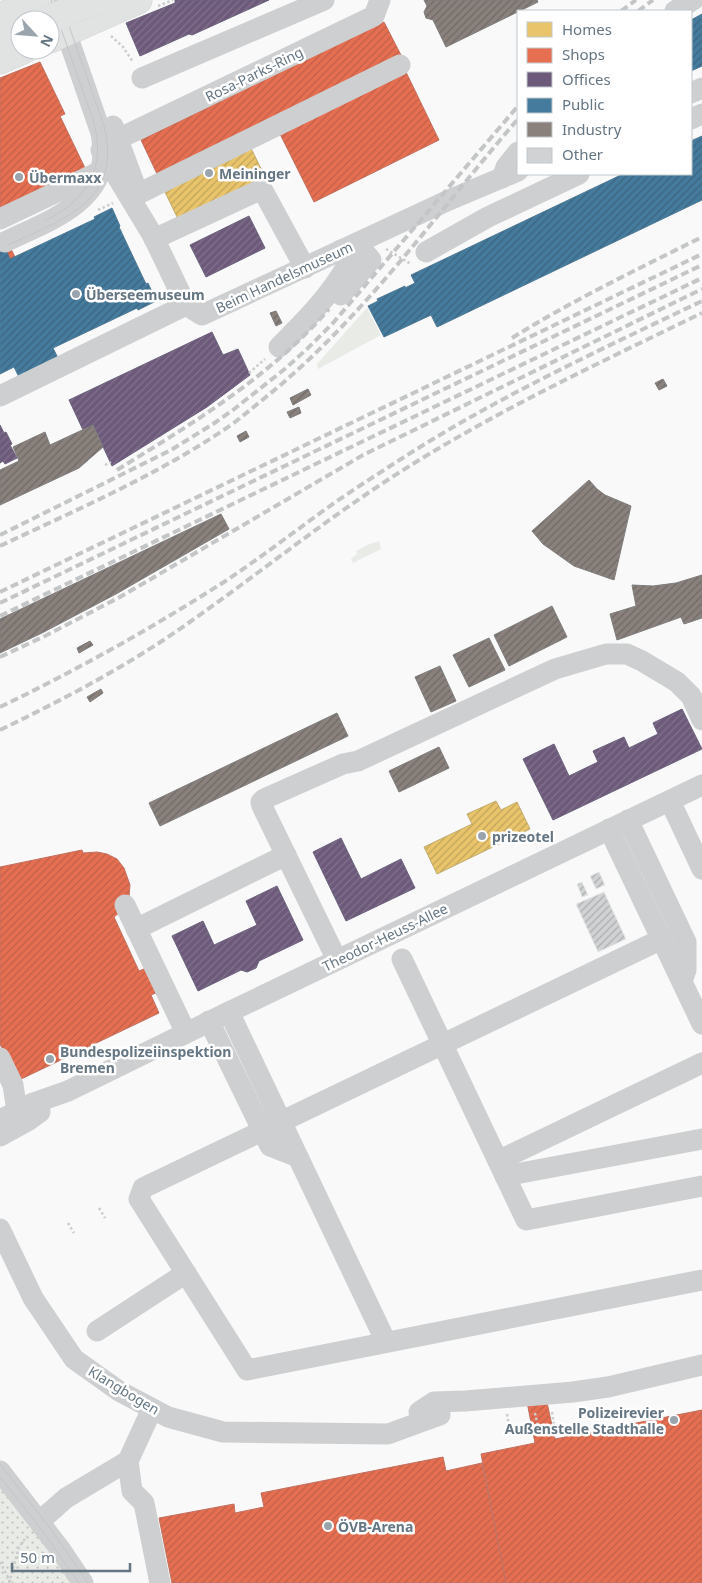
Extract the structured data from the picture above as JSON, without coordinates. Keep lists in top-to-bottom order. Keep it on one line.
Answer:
{"streets":{"street":["Rosa-Parks-Ring","Beim Handelsmuseum","Theodor-Heuss-Allee","Klangbogen"]},"places":["Meininger","Übermaxx","Überseemuseum","prizeotel","Bundespolizeiinspektion Bremen","Polizeirevier Außenstelle Stadthalle","ÖVB-Arena"],"legend":["Homes","Shops","Offices","Public","Industry","Other"],"scale_bar":"50 m","north":"bottom right"}
